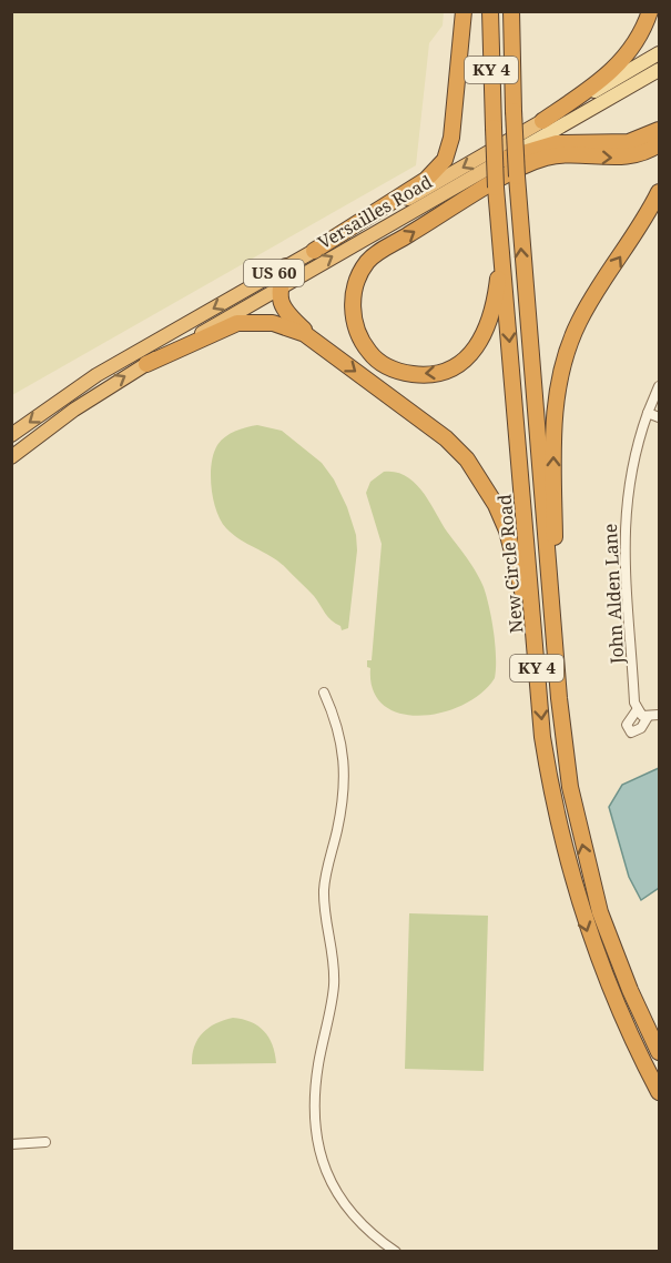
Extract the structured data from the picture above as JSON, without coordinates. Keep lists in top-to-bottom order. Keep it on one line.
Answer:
{"streets":{"highway":["KY 4","Versailles Road","US 60","New Circle Road"],"street":["John Alden Lane"]}}
